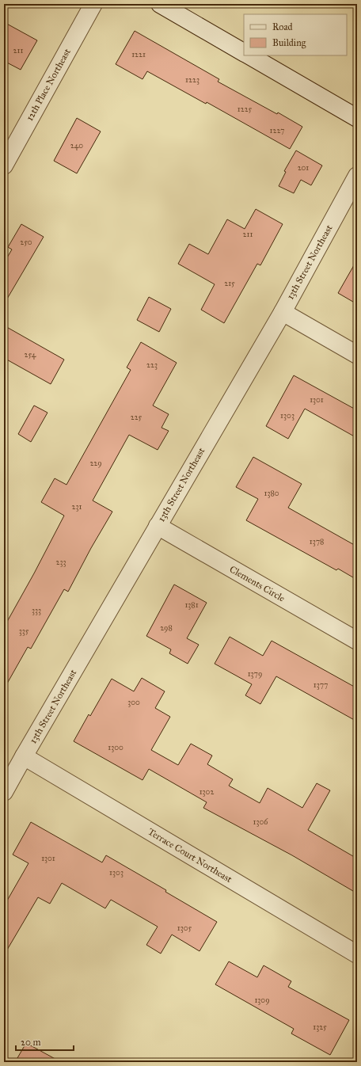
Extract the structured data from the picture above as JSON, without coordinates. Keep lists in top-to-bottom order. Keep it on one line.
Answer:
{"streets":{"street":["12th Place Northeast","13th Street Northeast","Clements Circle","Terrace Court Northeast"]},"crossings":[["13th Street Northeast","Clements Circle"],["13th Street Northeast","Terrace Court Northeast"]],"house_numbers":["211","1221","1223","1225","1227","240","201","211","250","215","254","223","1301","1303","225","229","1380","231","1378","233","1381","333","298","335","1379","1377","300","1300","1302","1306","1301","1303","1305","1309","1325"],"legend":["Road","Building"],"scale_bar":"20 m"}
